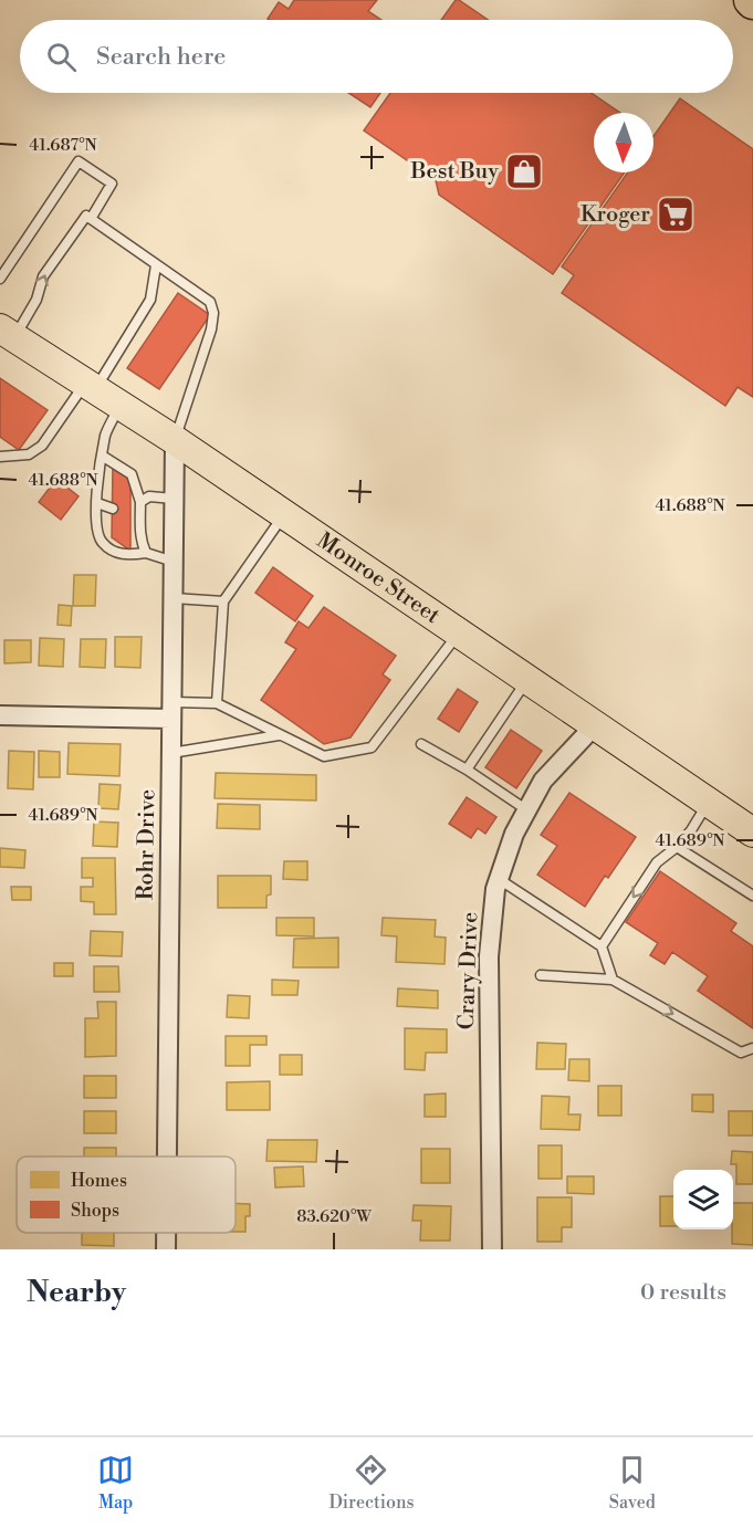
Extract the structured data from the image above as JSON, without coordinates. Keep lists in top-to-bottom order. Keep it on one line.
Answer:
{"streets":{"main road":["Monroe Street"],"street":["Rohr Drive","Crary Drive"]},"crossings":[["Monroe Street","Rohr Drive"],["Monroe Street","Crary Drive"]],"places":{"shop":["Best Buy"],"supermarket":["Kroger"]},"legend":["Homes","Shops"],"north":"bottom","page":{"search":"Search here","heading":["Nearby","0 results"],"nav":["Map","Directions","Saved"]},"coordinates":["41.687°N","41.688°N","41.689°N","83.620°W"]}
